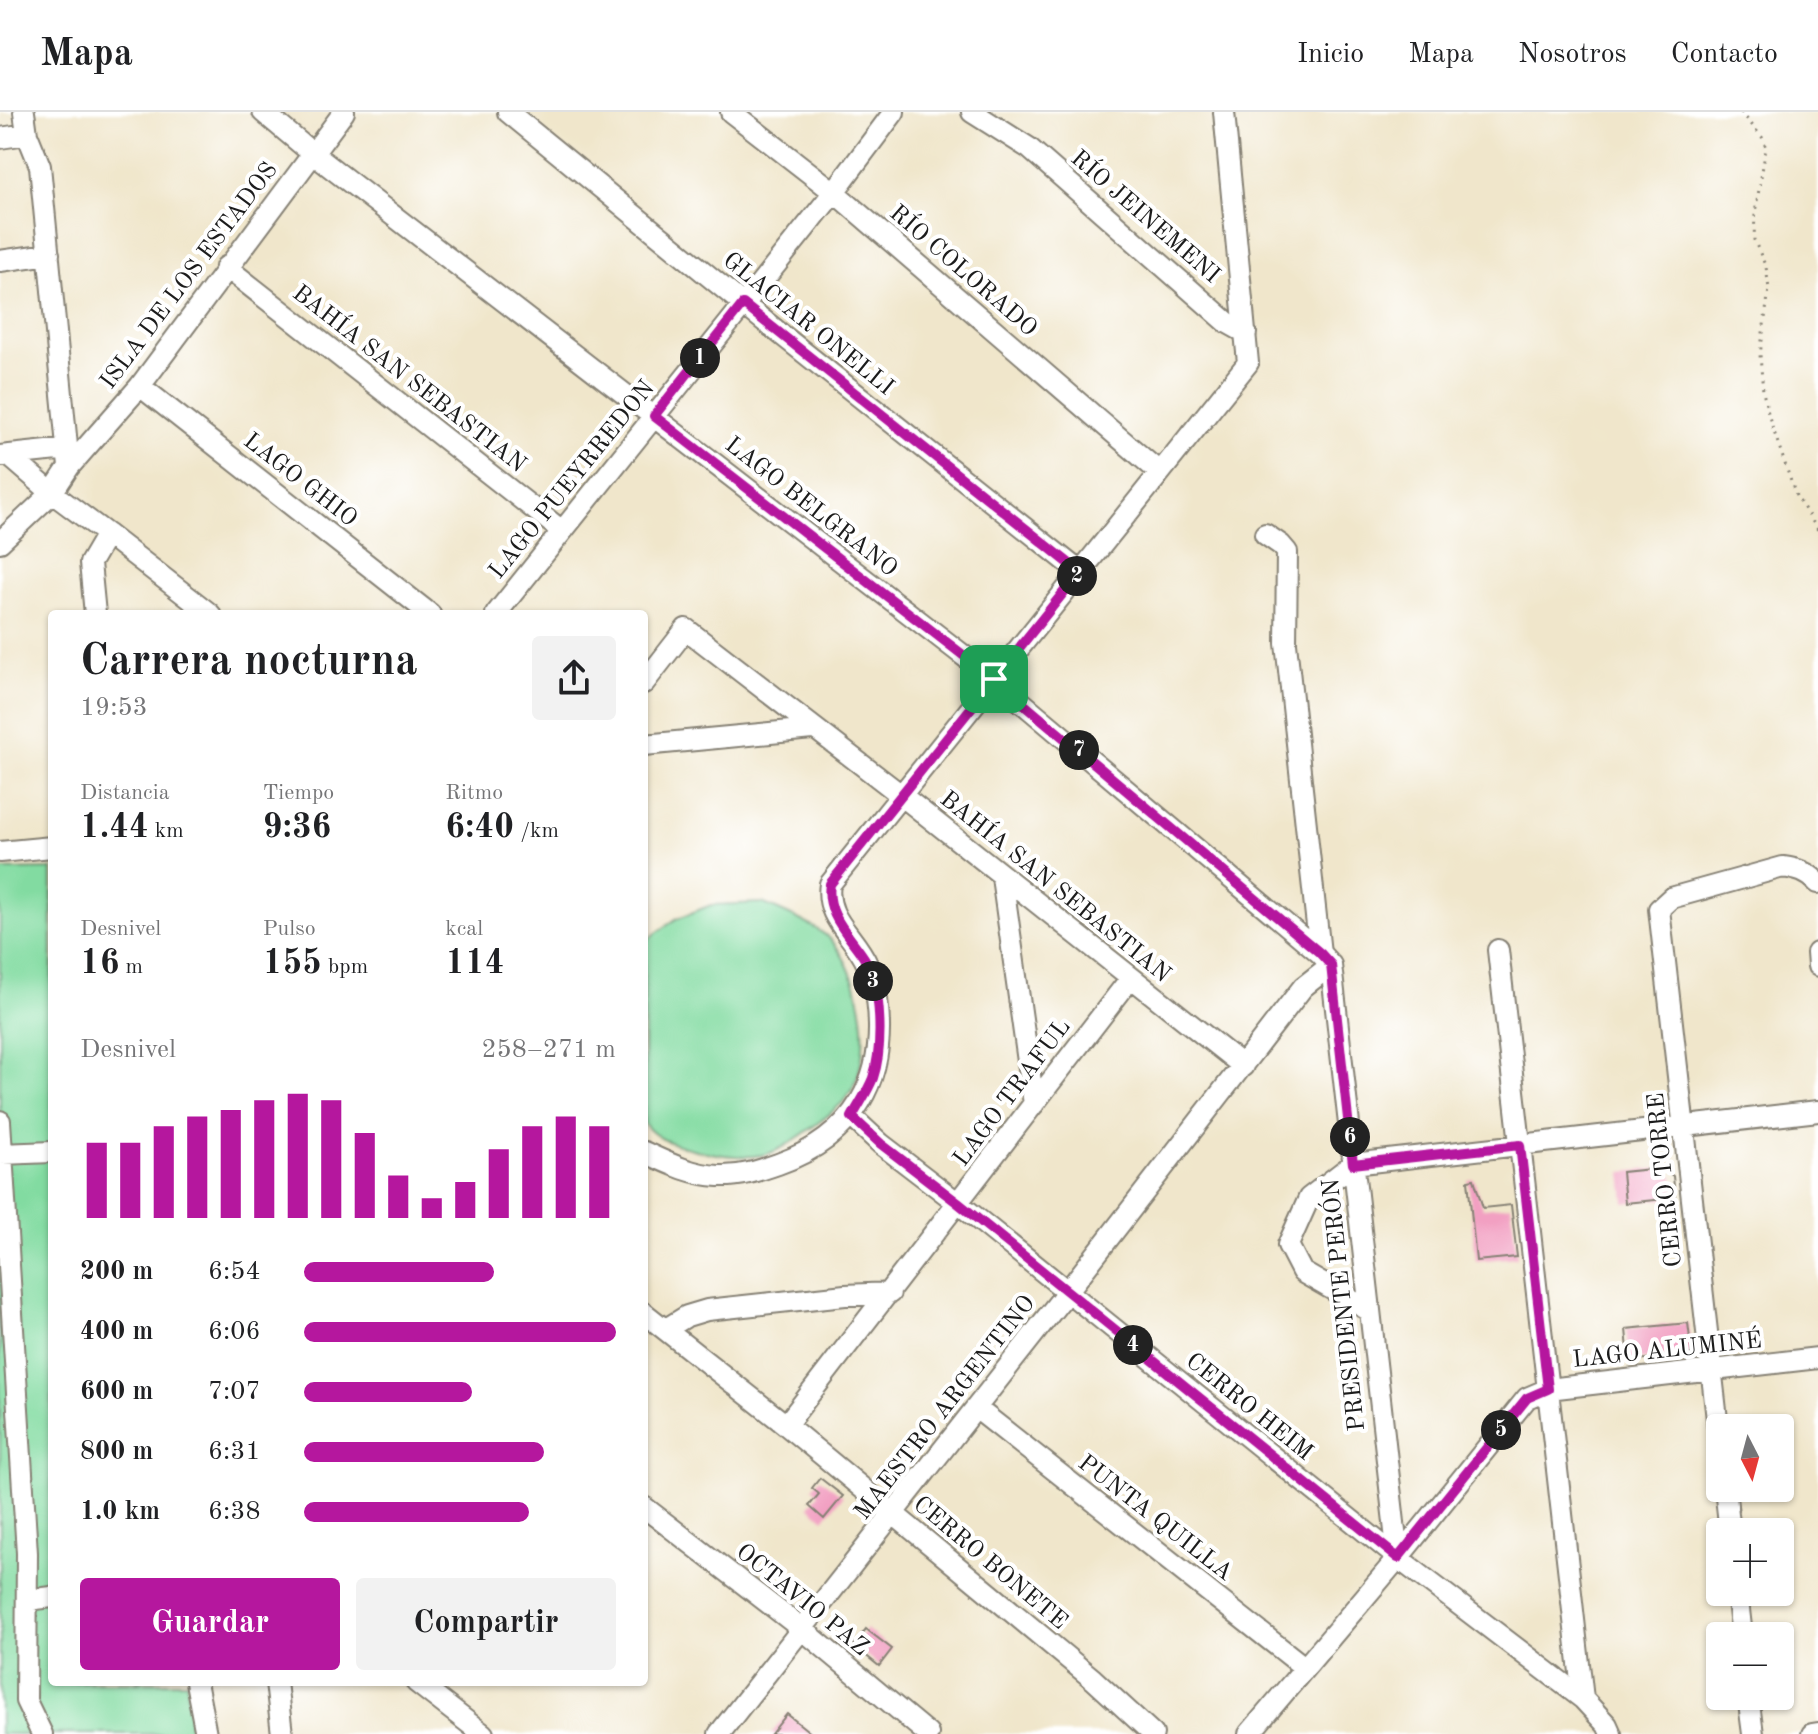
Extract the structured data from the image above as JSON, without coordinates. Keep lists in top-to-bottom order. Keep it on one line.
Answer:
{"streets":{"street":["RÍO JEINEMENI","RÍO COLORADO","ISLA DE LOS ESTADOS","GLACIAR ONELLI","BAHÍA SAN SEBASTIAN","LAGO GHIO","LAGO PUEYRREDON","LAGO BELGRANO","LAGO TRAFUL","CERRO TORRE","PRESIDENTE PERÓN","LAGO ALUMINÉ","CERRO HEIM","MAESTRO ARGENTINO","PUNTA QUILLA","CERRO BONETE","OCTAVIO PAZ"]},"crossings":[["RÍO COLORADO","LAGO PUEYRREDON"],["ISLA DE LOS ESTADOS","BAHÍA SAN SEBASTIAN"],["ISLA DE LOS ESTADOS","LAGO GHIO"],["ISLA DE LOS ESTADOS","LAGO BELGRANO"],["GLACIAR ONELLI","LAGO PUEYRREDON"],["BAHÍA SAN SEBASTIAN","LAGO PUEYRREDON"],["BAHÍA SAN SEBASTIAN","LAGO TRAFUL"],["BAHÍA SAN SEBASTIAN","MAESTRO ARGENTINO"],["LAGO PUEYRREDON","LAGO BELGRANO"],["LAGO BELGRANO","PRESIDENTE PERÓN"],["LAGO BELGRANO","MAESTRO ARGENTINO"],["LAGO TRAFUL","CERRO HEIM"],["LAGO TRAFUL","CERRO BONETE"],["CERRO TORRE","LAGO ALUMINÉ"],["PRESIDENTE PERÓN","LAGO ALUMINÉ"],["PRESIDENTE PERÓN","CERRO HEIM"],["PRESIDENTE PERÓN","MAESTRO ARGENTINO"],["LAGO ALUMINÉ","CERRO HEIM"],["LAGO ALUMINÉ","PUNTA QUILLA"],["CERRO HEIM","MAESTRO ARGENTINO"],["MAESTRO ARGENTINO","PUNTA QUILLA"],["MAESTRO ARGENTINO","CERRO BONETE"],["MAESTRO ARGENTINO","OCTAVIO PAZ"]],"north":"bottom","page":{"header":"Mapa","nav":["Inicio","Mapa","Nosotros","Contacto"],"pins":["1","2","7","3","6","4","5"],"heading":["Carrera nocturna","19:53"],"stats":[["Distancia","1.44 km"],["Tiempo","9:36"],["Ritmo","6:40 /km"],["Desnivel","16 m"],["Pulso","155 bpm"],["kcal","114"]],"chart":["Desnivel","258–271 m"],"list":[{"name":"200 m","note":"6:54"},{"name":"400 m","note":"6:06"},{"name":"600 m","note":"7:07"},{"name":"800 m","note":"6:31"},{"name":"1.0 km","note":"6:38"}],"map_buttons":["+","−"],"buttons":["Guardar","Compartir"]}}
